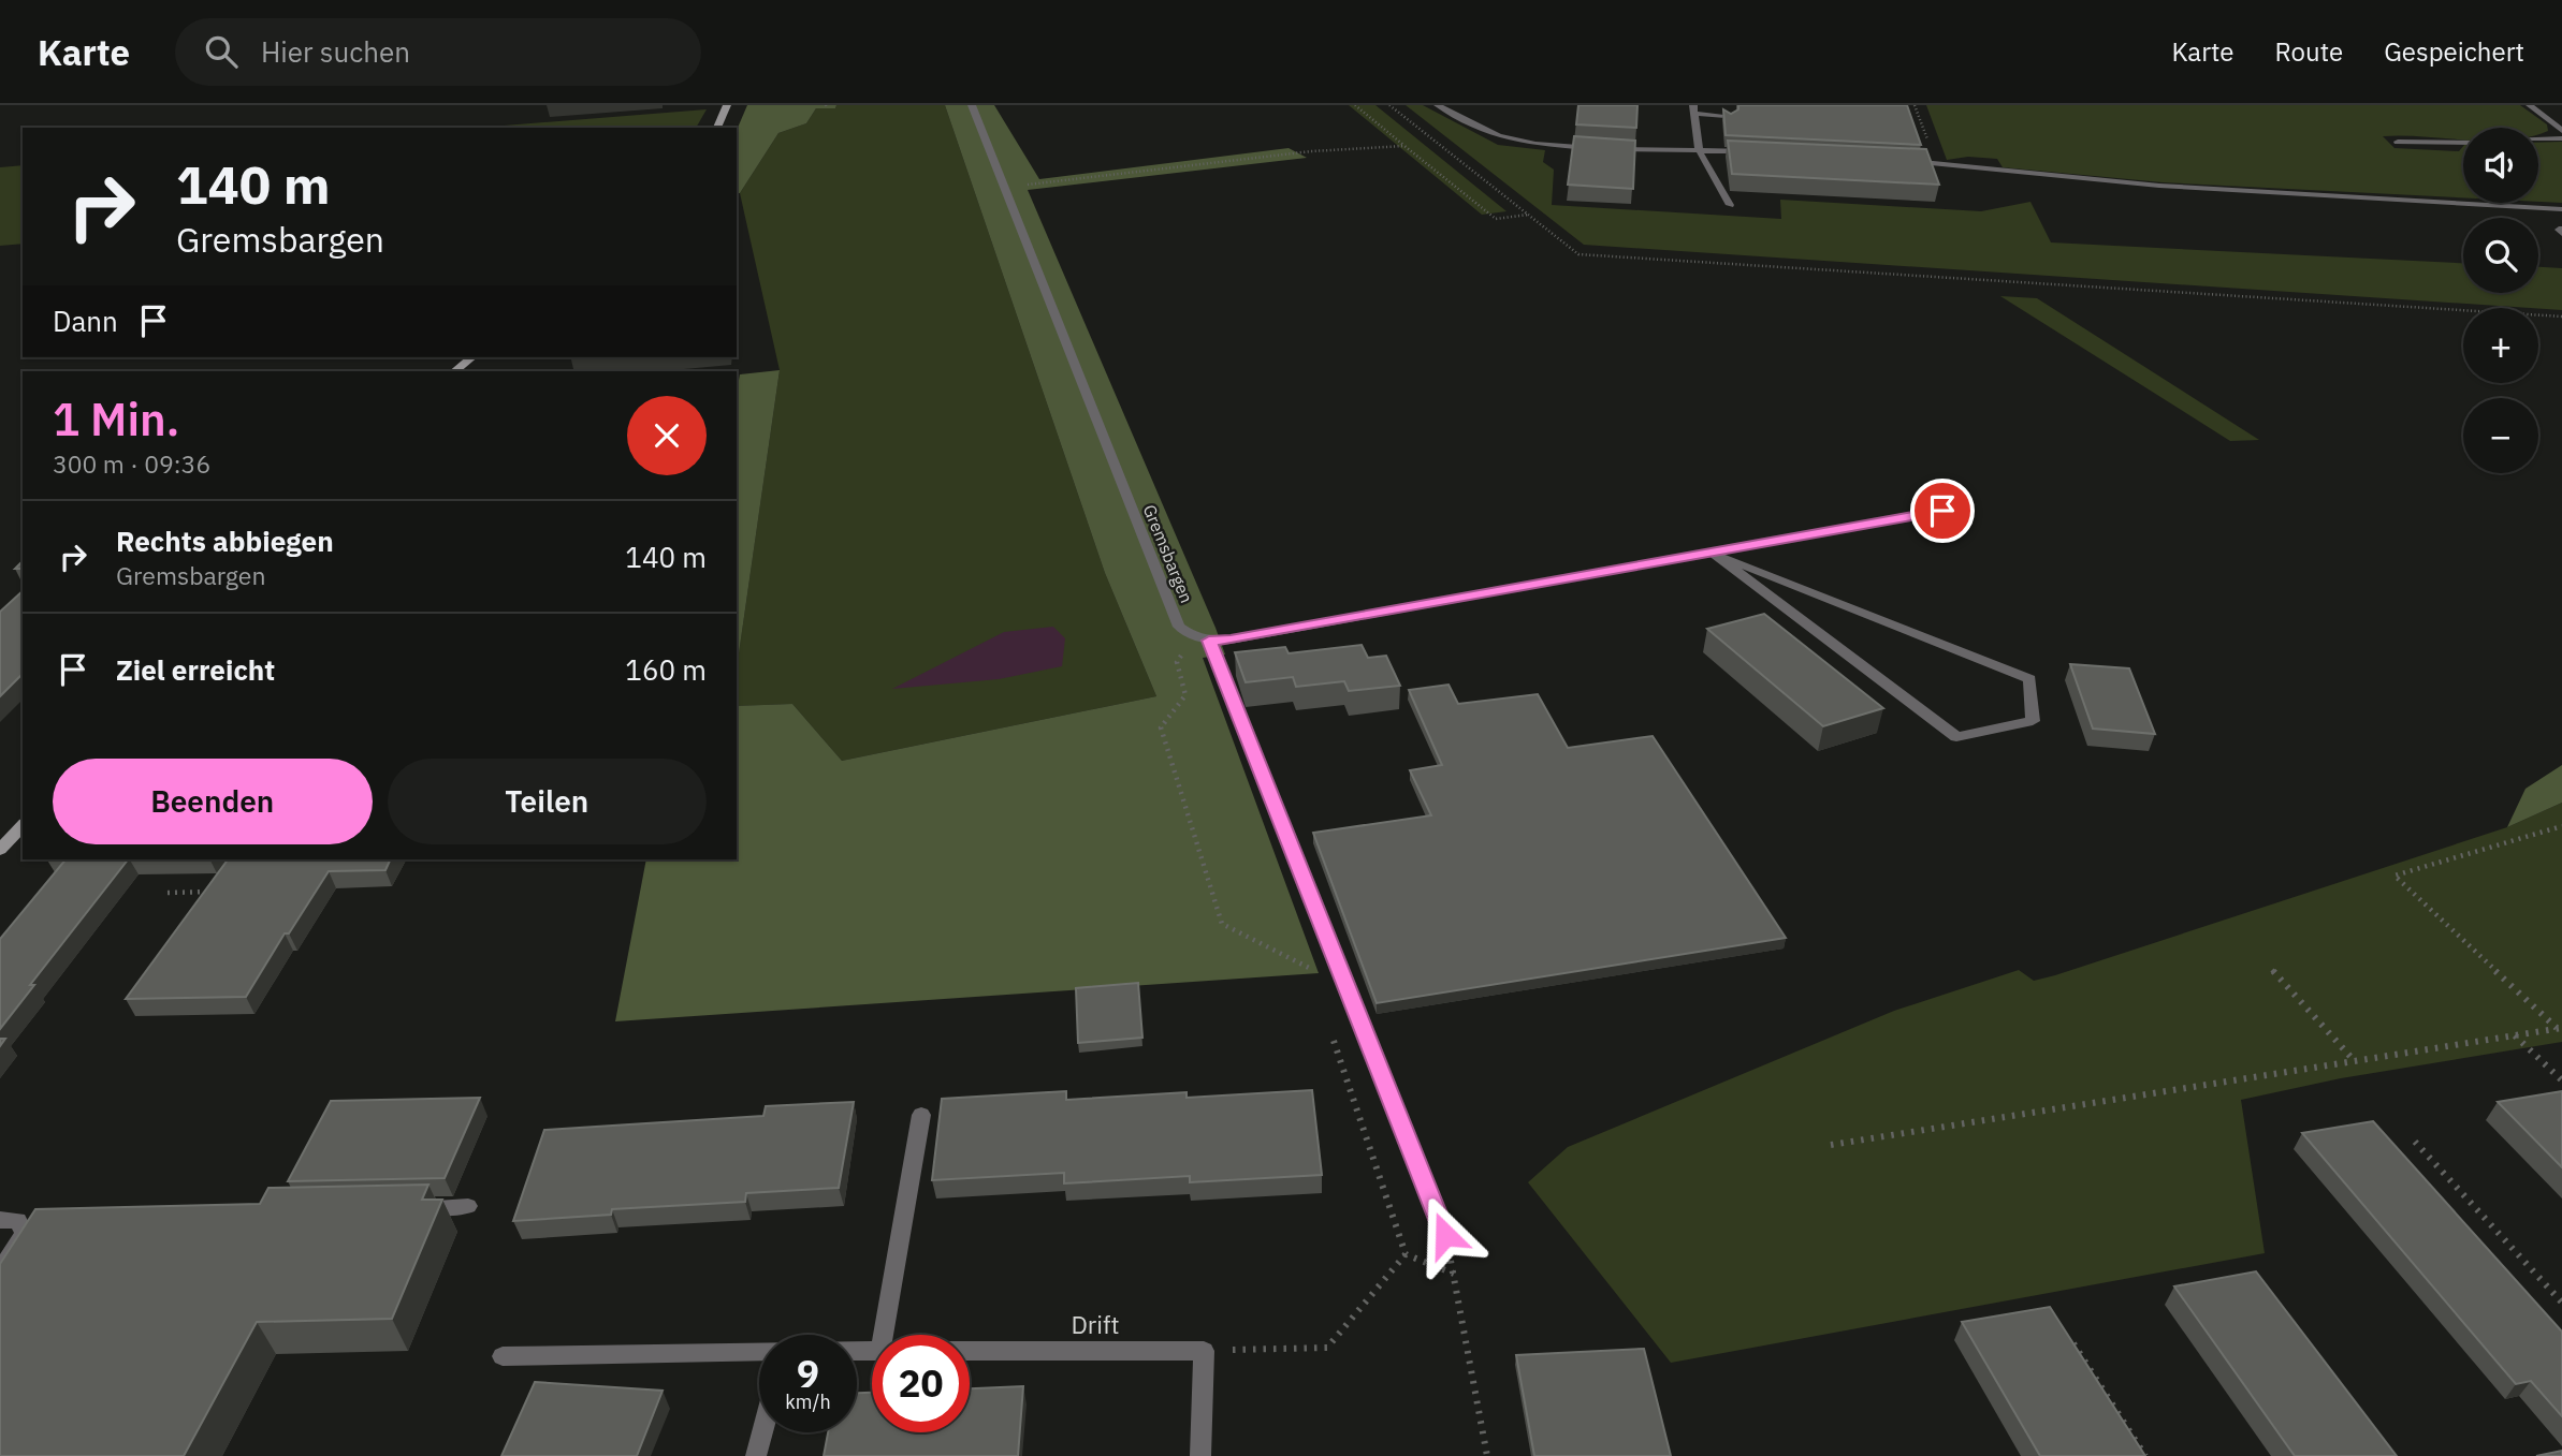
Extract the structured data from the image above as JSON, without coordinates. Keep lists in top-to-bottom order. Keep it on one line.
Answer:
{"streets":{"street":["Gremsbargen","Drift"]},"page":{"header":"Karte","search":"Hier suchen","nav":["Karte","Route","Gespeichert"],"map_buttons":["+","−"],"turn":["140 m","Gremsbargen"],"then":"Dann","heading":["1 Min.","300 m · 09:36"],"list":[{"name":"Rechts abbiegen","note":"Gremsbargen","value":"140 m"},{"name":"Ziel erreicht","value":"160 m"}],"buttons":["Beenden","Teilen"],"speed":"9 km/h","limit":"20"}}
